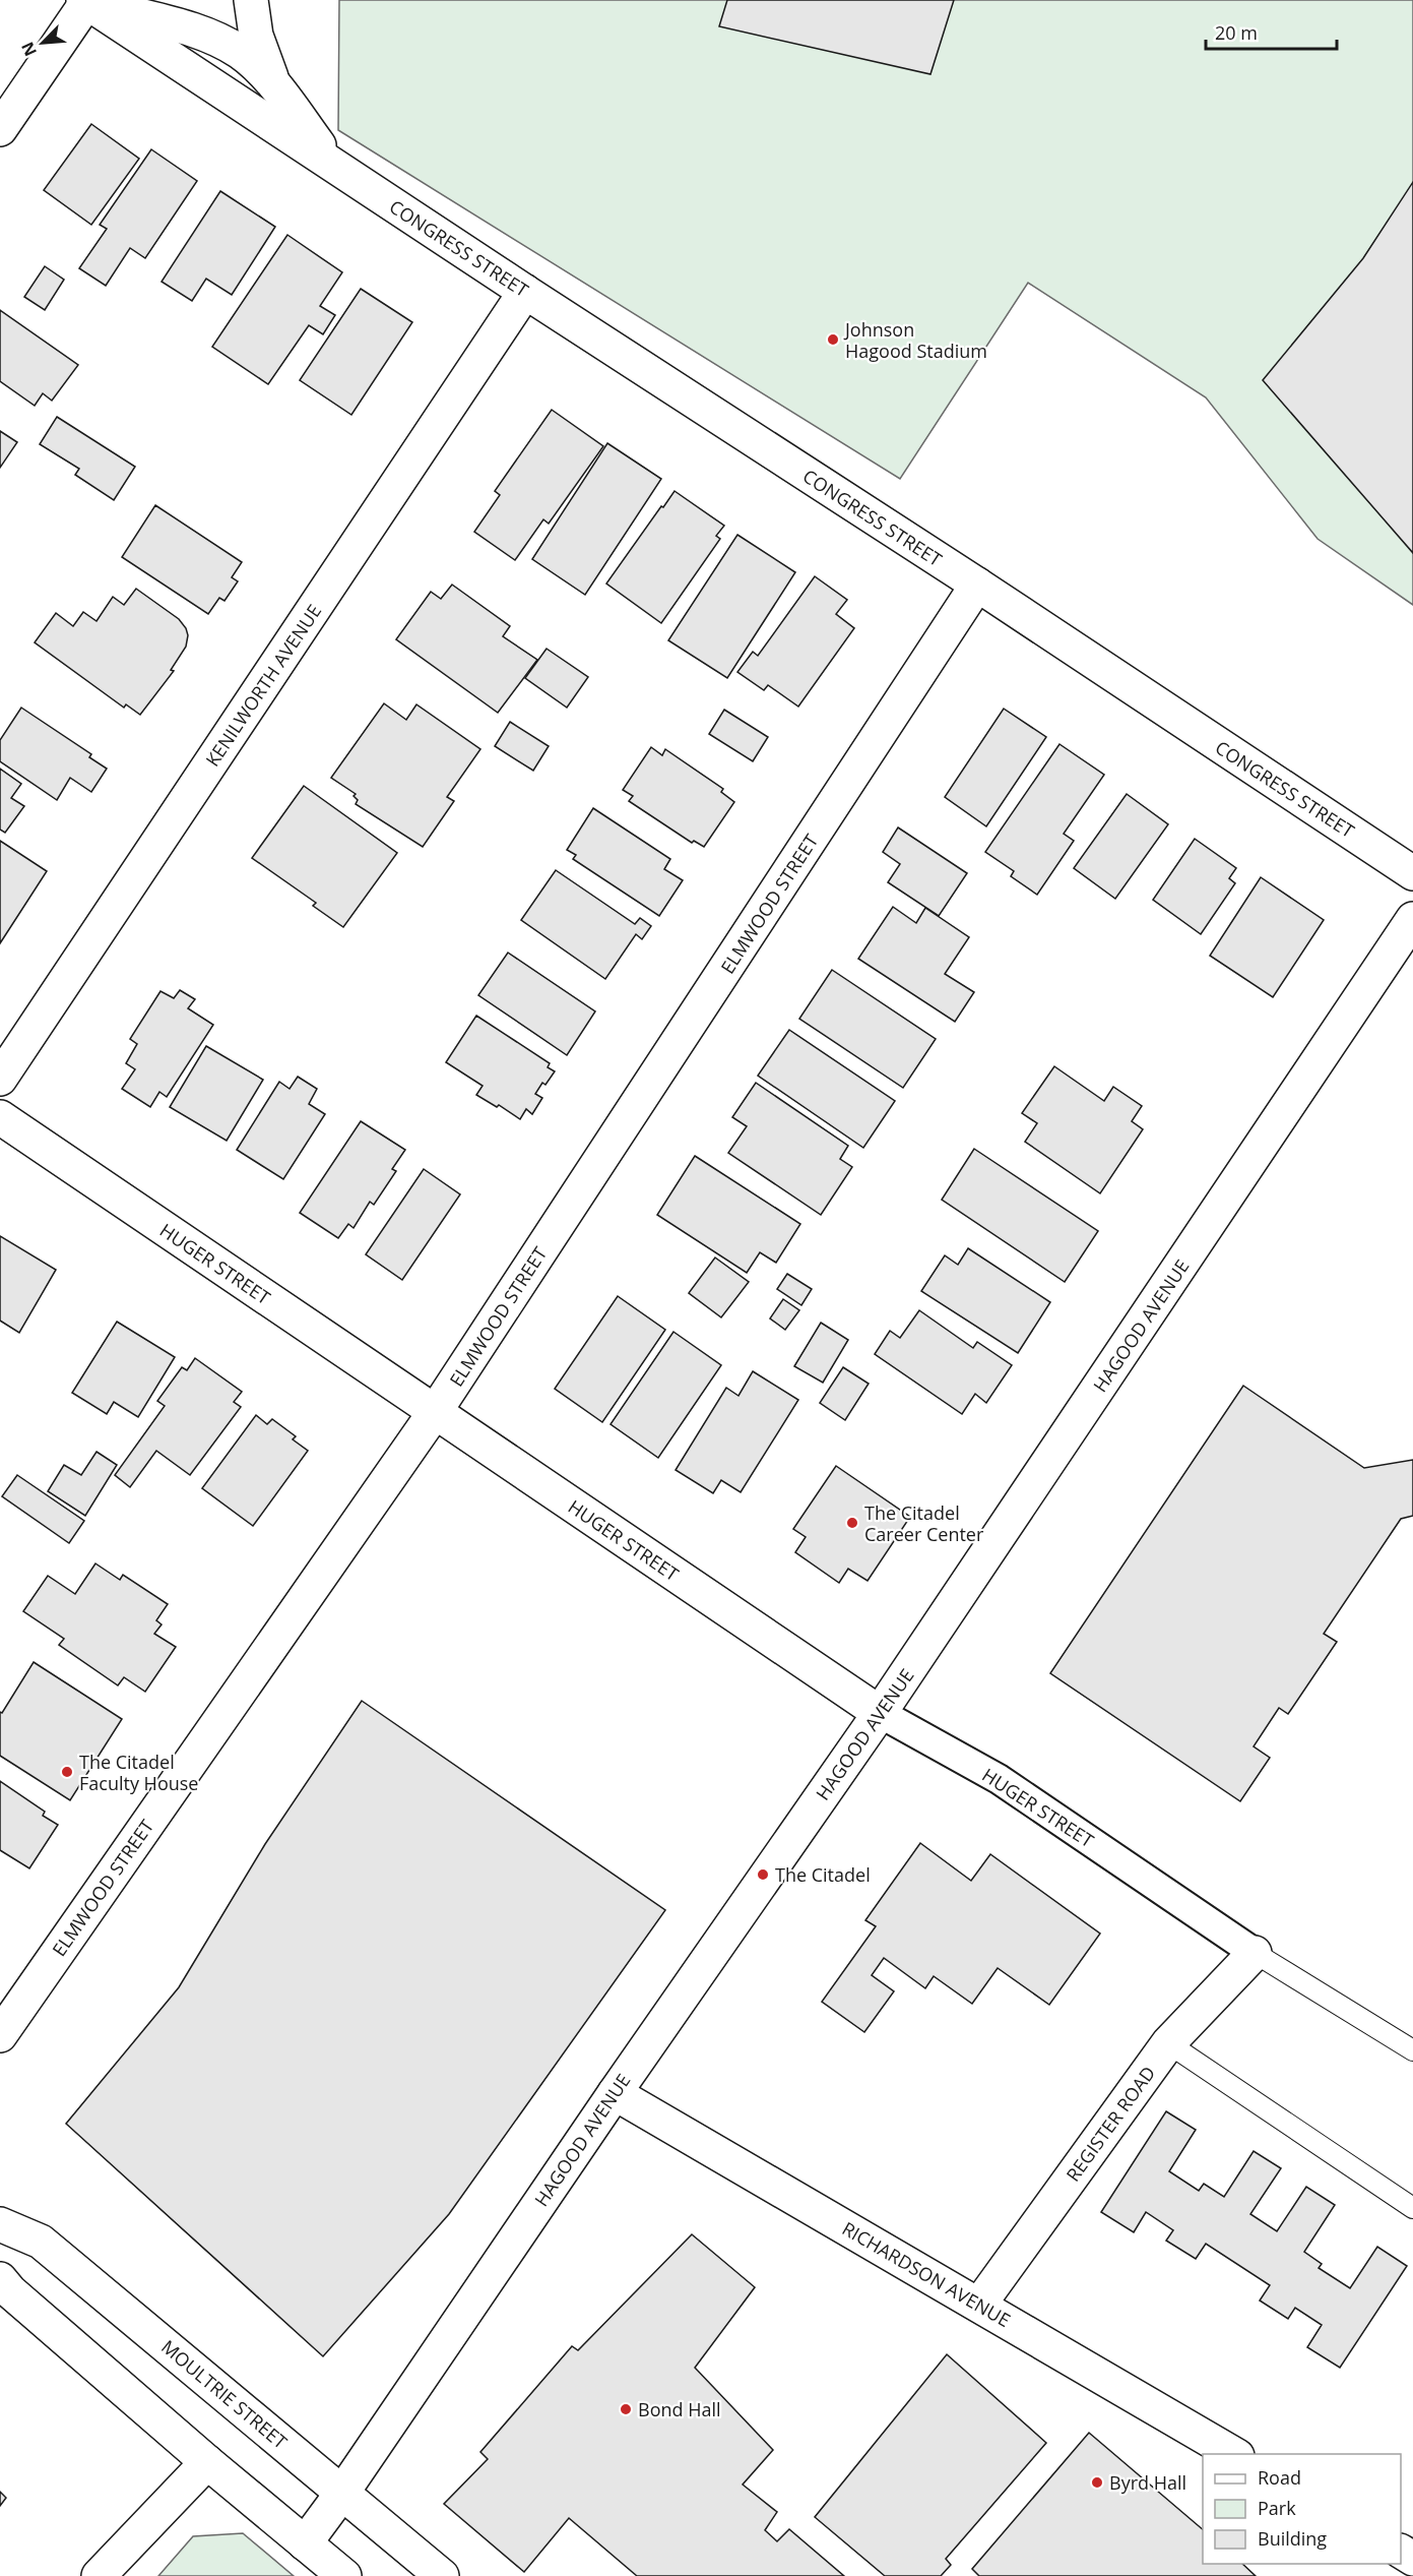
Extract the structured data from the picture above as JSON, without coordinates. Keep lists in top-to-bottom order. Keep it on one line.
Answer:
{"streets":{"street":["CONGRESS STREET","KENILWORTH AVENUE","ELMWOOD STREET","HUGER STREET","HAGOOD AVENUE","REGISTER ROAD","RICHARDSON AVENUE","MOULTRIE STREET"]},"crossings":[["CONGRESS STREET","KENILWORTH AVENUE"],["CONGRESS STREET","ELMWOOD STREET"],["ELMWOOD STREET","HUGER STREET"],["HUGER STREET","HAGOOD AVENUE"],["HUGER STREET","REGISTER ROAD"],["HAGOOD AVENUE","RICHARDSON AVENUE"],["HAGOOD AVENUE","MOULTRIE STREET"],["REGISTER ROAD","RICHARDSON AVENUE"]],"places":["Johnson Hagood Stadium","The Citadel Career Center","The Citadel Faculty House","The Citadel","Bond Hall","Byrd Hall"],"legend":["Road","Park","Building"],"scale_bar":"20 m","north":"bottom left"}
